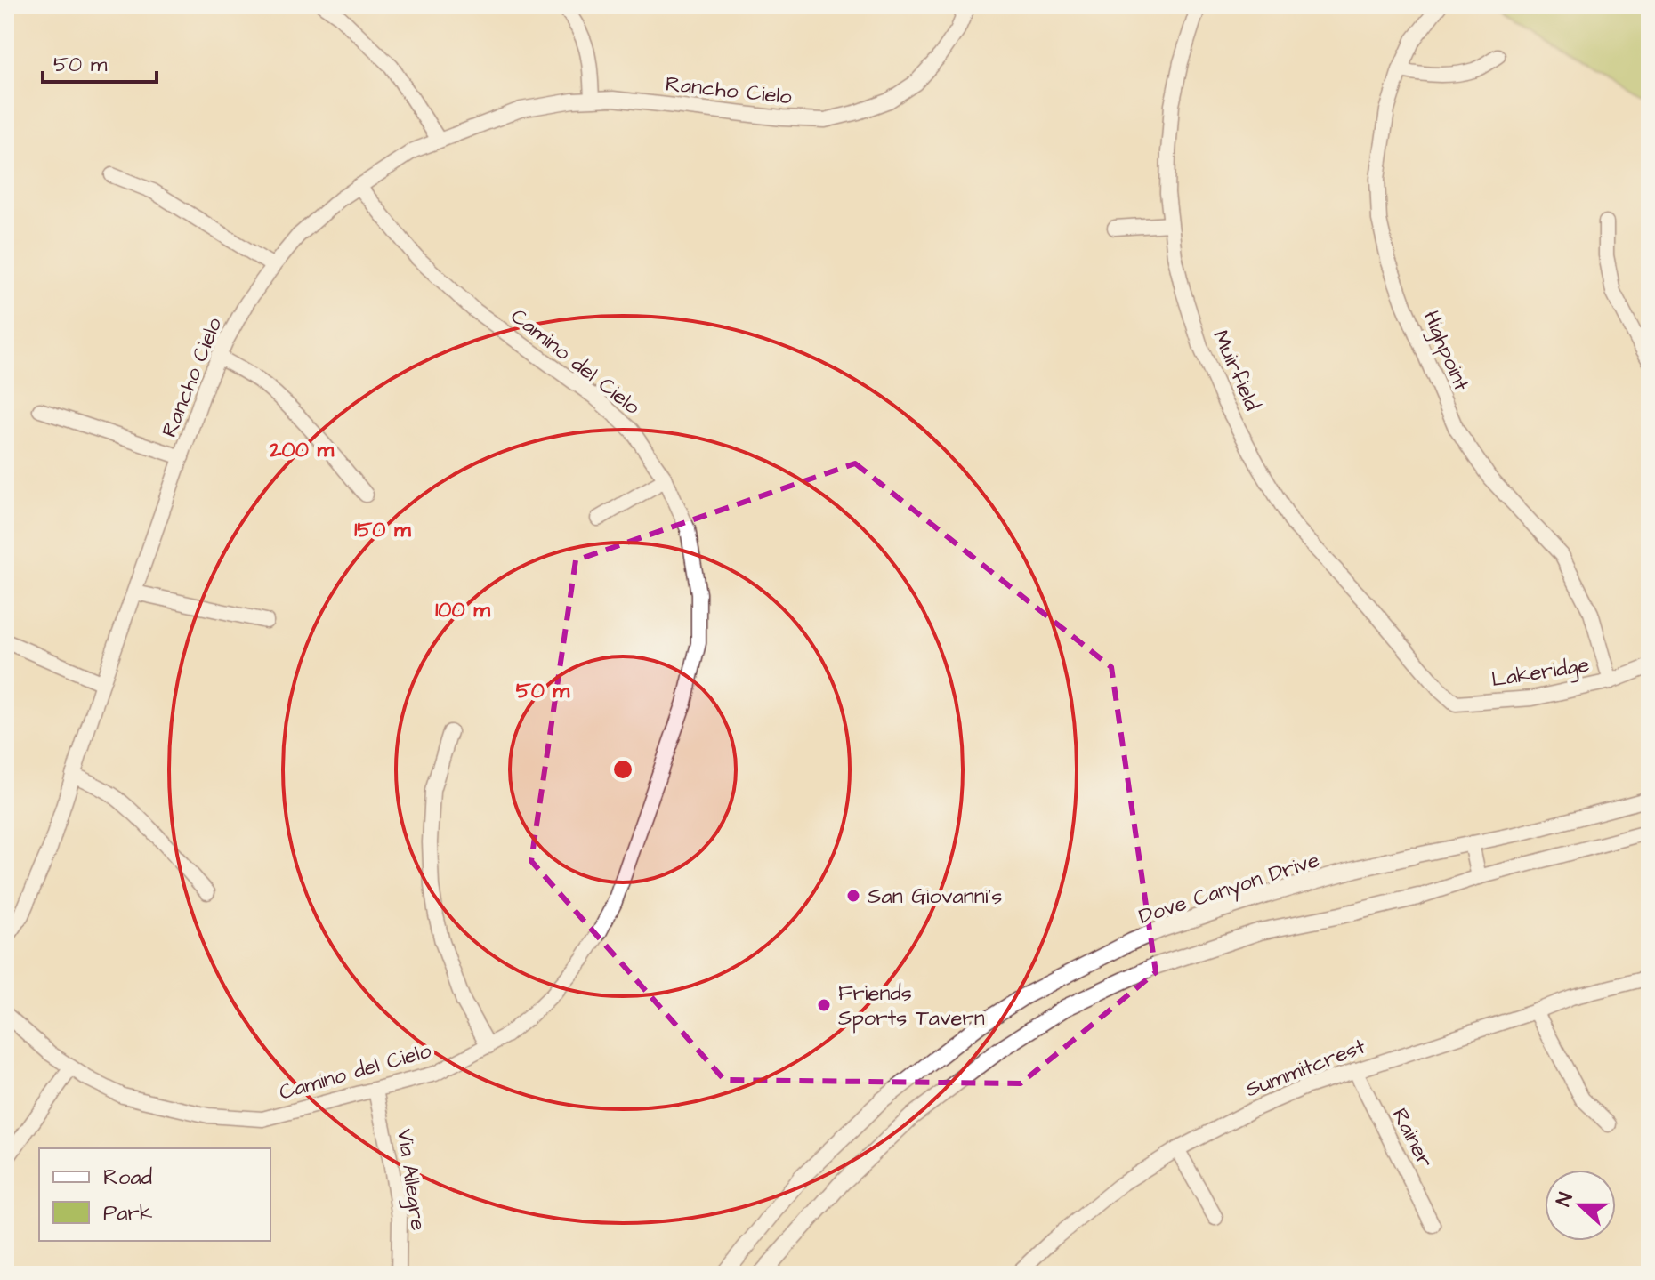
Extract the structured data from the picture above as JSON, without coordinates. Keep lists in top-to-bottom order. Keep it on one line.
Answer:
{"streets":{"street":["Rancho Cielo","Highpoint","Camino del Cielo","Muirfield","Lakeridge","Dove Canyon Drive","Summitcrest","Rainer","Via Allegre"]},"crossings":[["Rancho Cielo","Camino del Cielo"],["Highpoint","Lakeridge"],["Camino del Cielo","Via Allegre"],["Muirfield","Lakeridge"],["Summitcrest","Rainer"]],"places":["San Giovanni's","Friends Sports Tavern"],"legend":["Road","Park"],"scale_bar":"50 m","north":"left","rings":["200 m","150 m","100 m","50 m"]}
